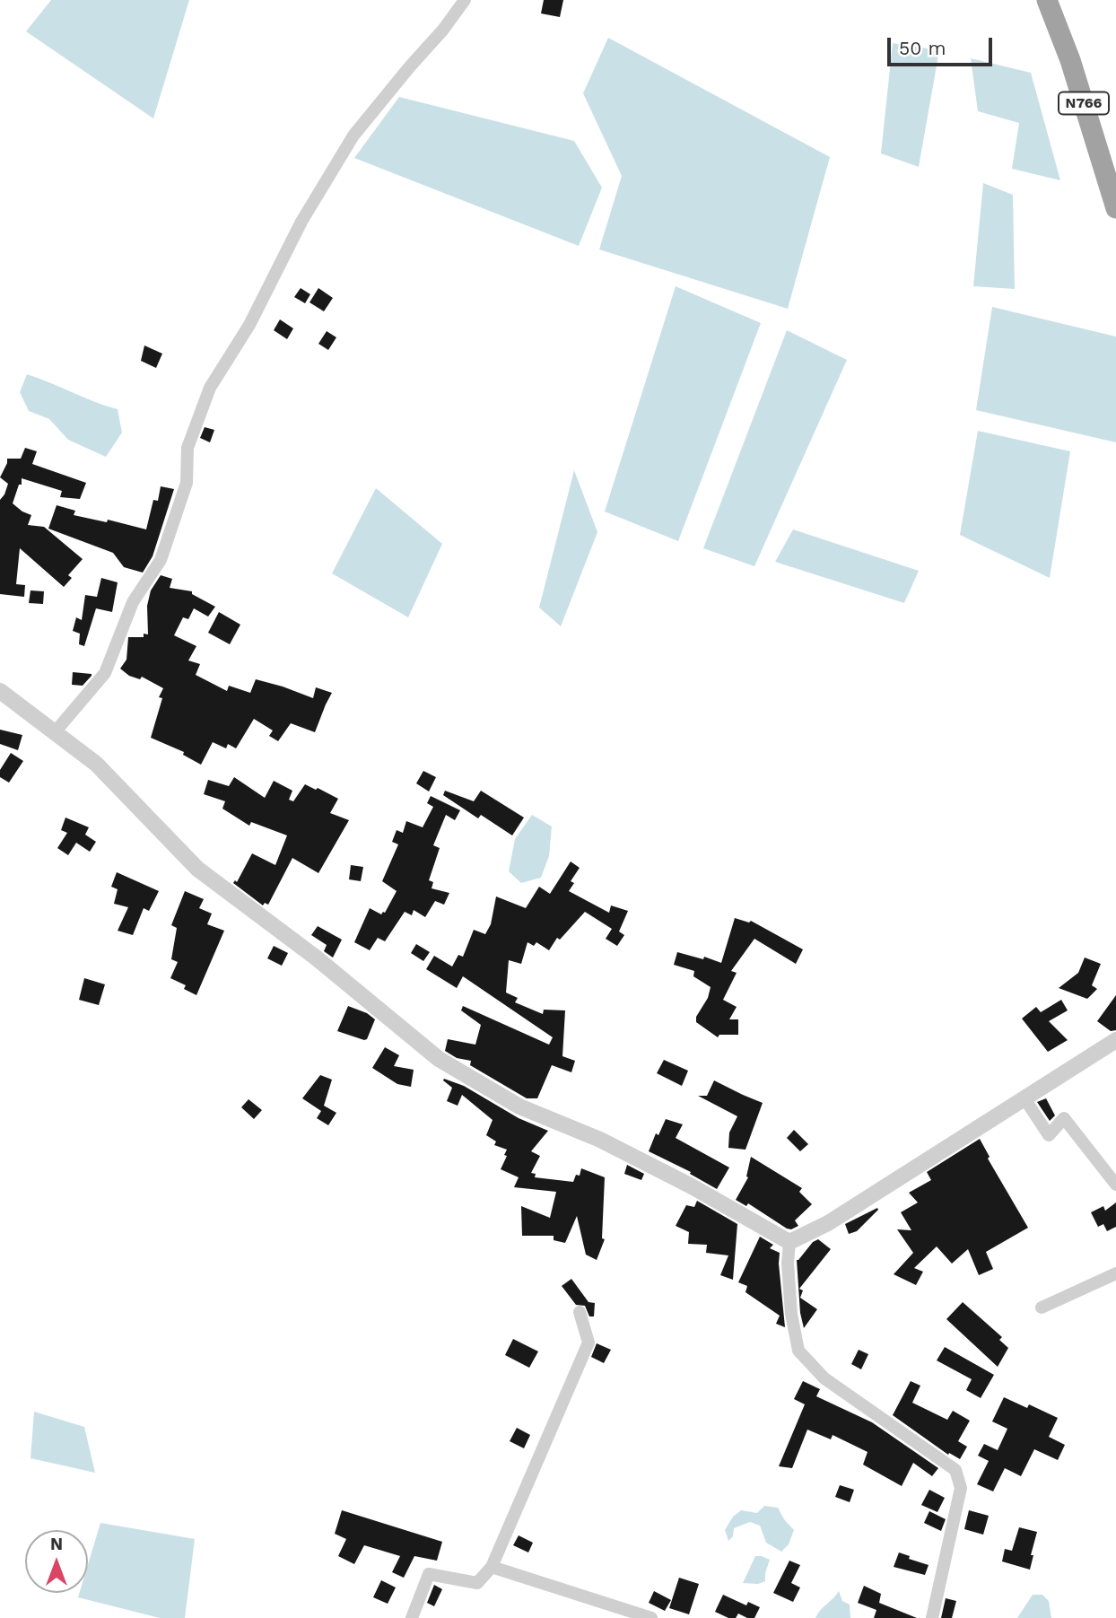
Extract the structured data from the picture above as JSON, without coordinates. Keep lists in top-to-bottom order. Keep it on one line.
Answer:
{"streets":{"highway":["N766"]},"scale_bar":"50 m","north":"top"}
